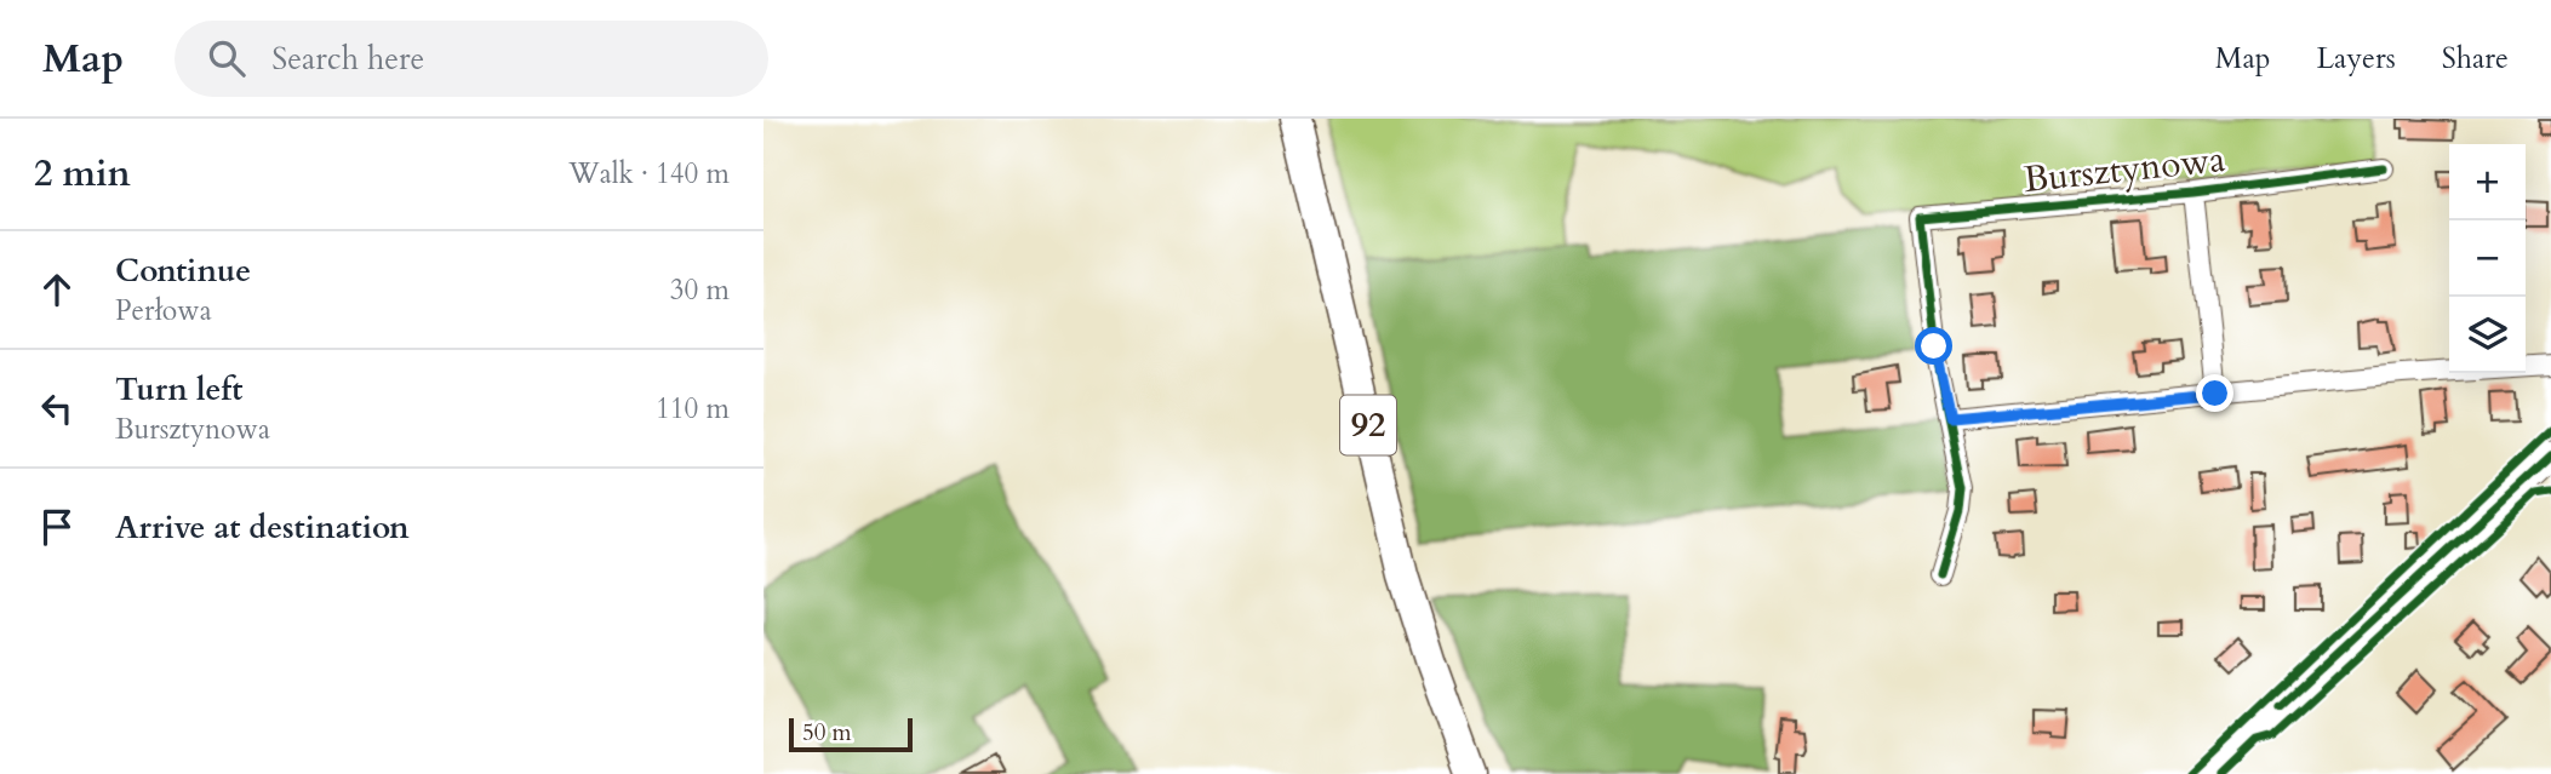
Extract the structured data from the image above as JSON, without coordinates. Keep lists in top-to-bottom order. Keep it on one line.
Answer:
{"streets":{"main road":["92"],"street":["Bursztynowa"]},"scale_bar":"50 m","page":{"header":"Map","search":"Search here","nav":["Map","Layers","Share"],"heading":["2 min","Walk · 140 m"],"map_buttons":["+","−"],"list":[["Continue","Perłowa","30 m"],["Turn left","Bursztynowa","110 m"],"Arrive at destination"],"scale":"50 m"}}
